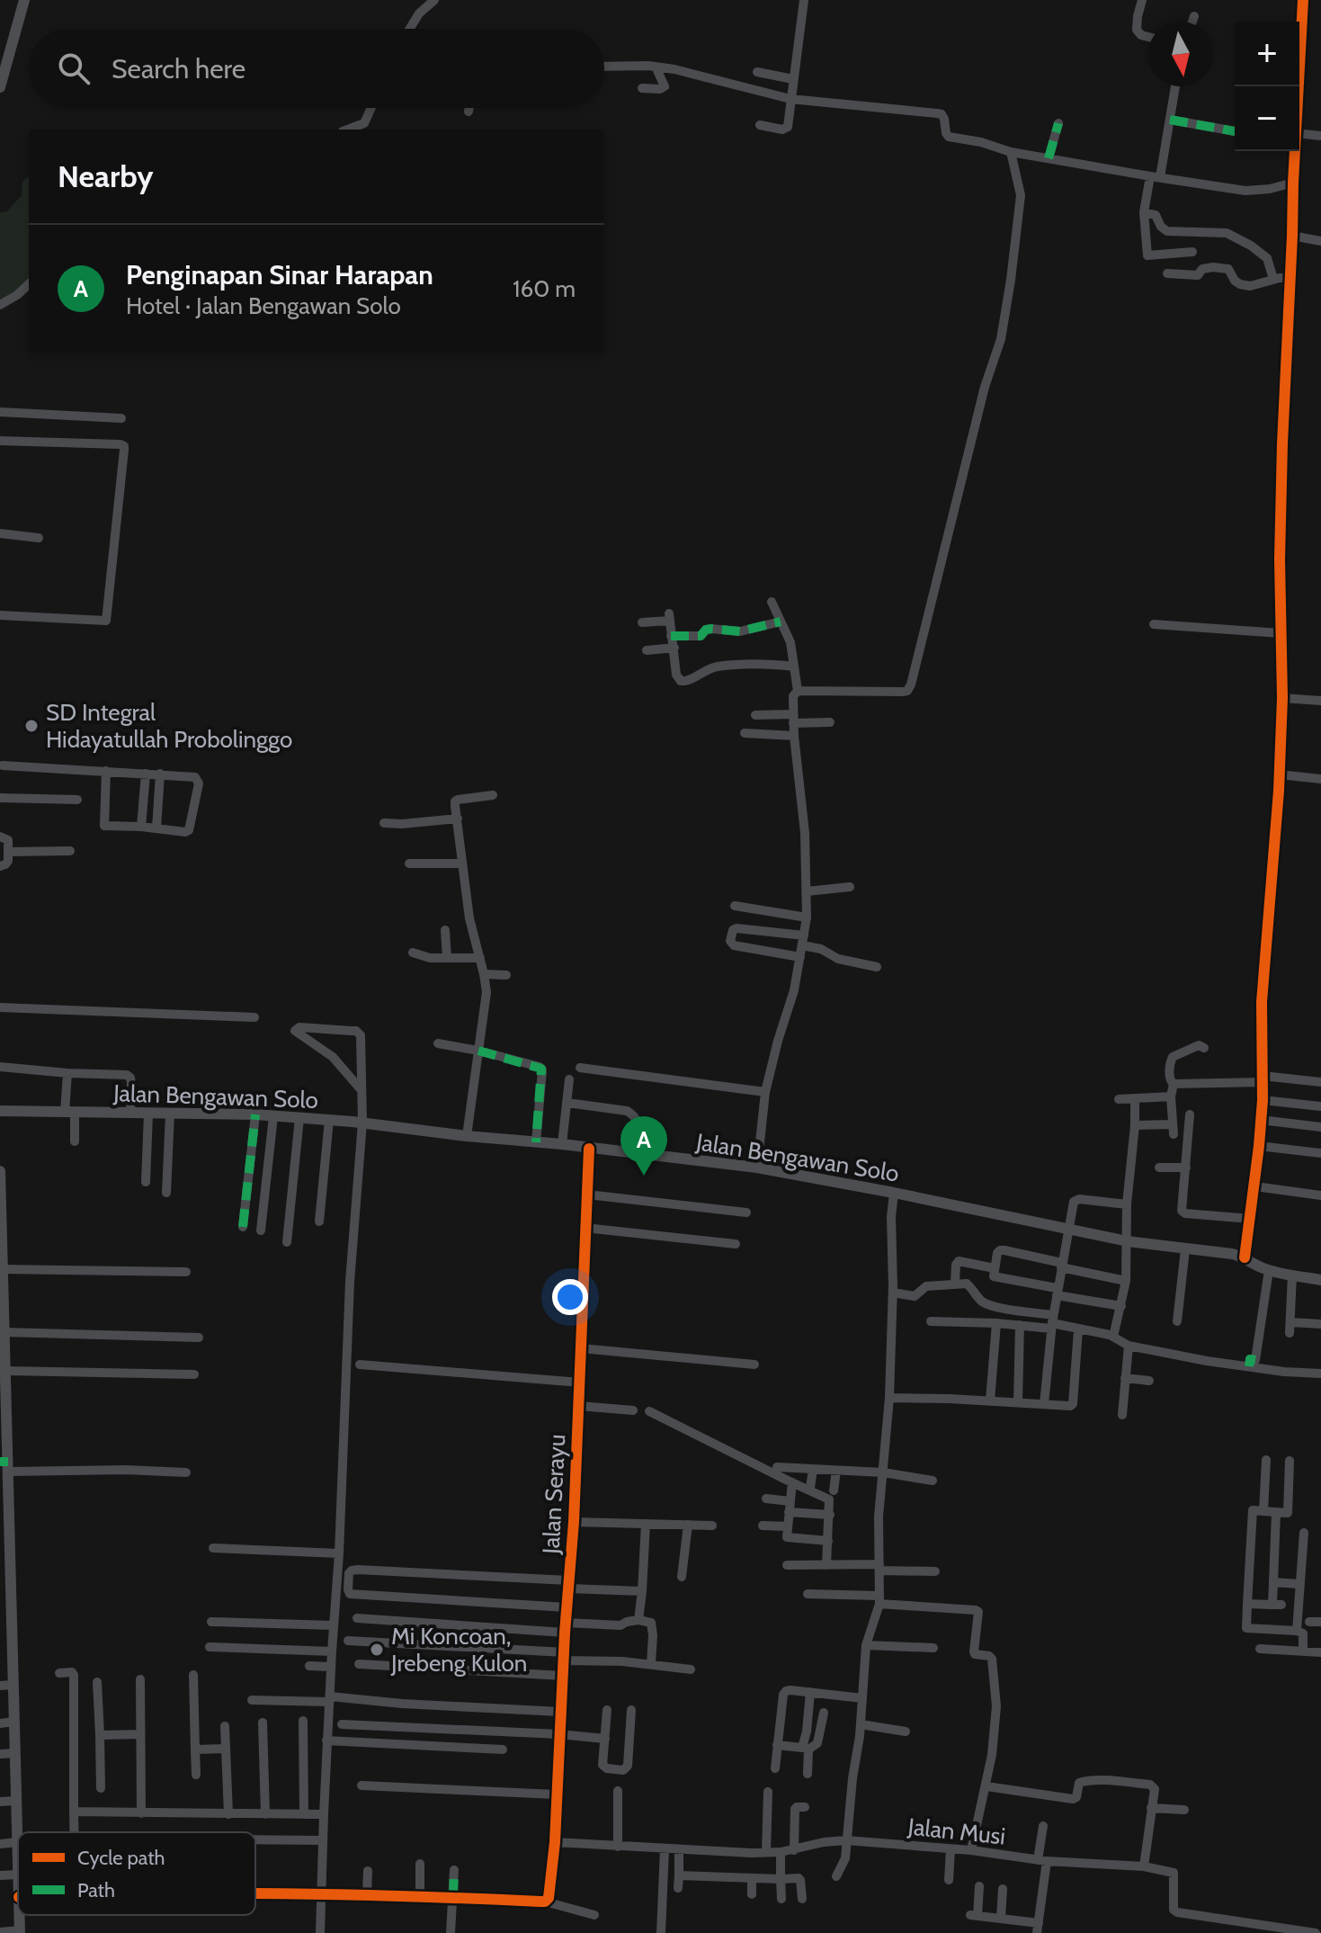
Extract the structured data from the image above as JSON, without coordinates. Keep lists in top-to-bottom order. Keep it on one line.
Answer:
{"streets":{"main road":["Jalan Bengawan Solo"],"street":["Jalan Serayu","Jalan Musi"]},"crossings":[["Jalan Bengawan Solo","Jalan Serayu"],["Jalan Serayu","Jalan Musi"]],"places":["SD Integral Hidayatullah Probolinggo","Mi Koncoan, Jrebeng Kulon"],"legend":["Cycle path","Path"],"north":"bottom","page":{"map_buttons":["+","−"],"search":"Search here","heading":"Nearby","list":[{"mark":"A","name":"Penginapan Sinar Harapan","note":"Hotel · Jalan Bengawan Solo","value":"160 m"}],"pins":"A"}}
